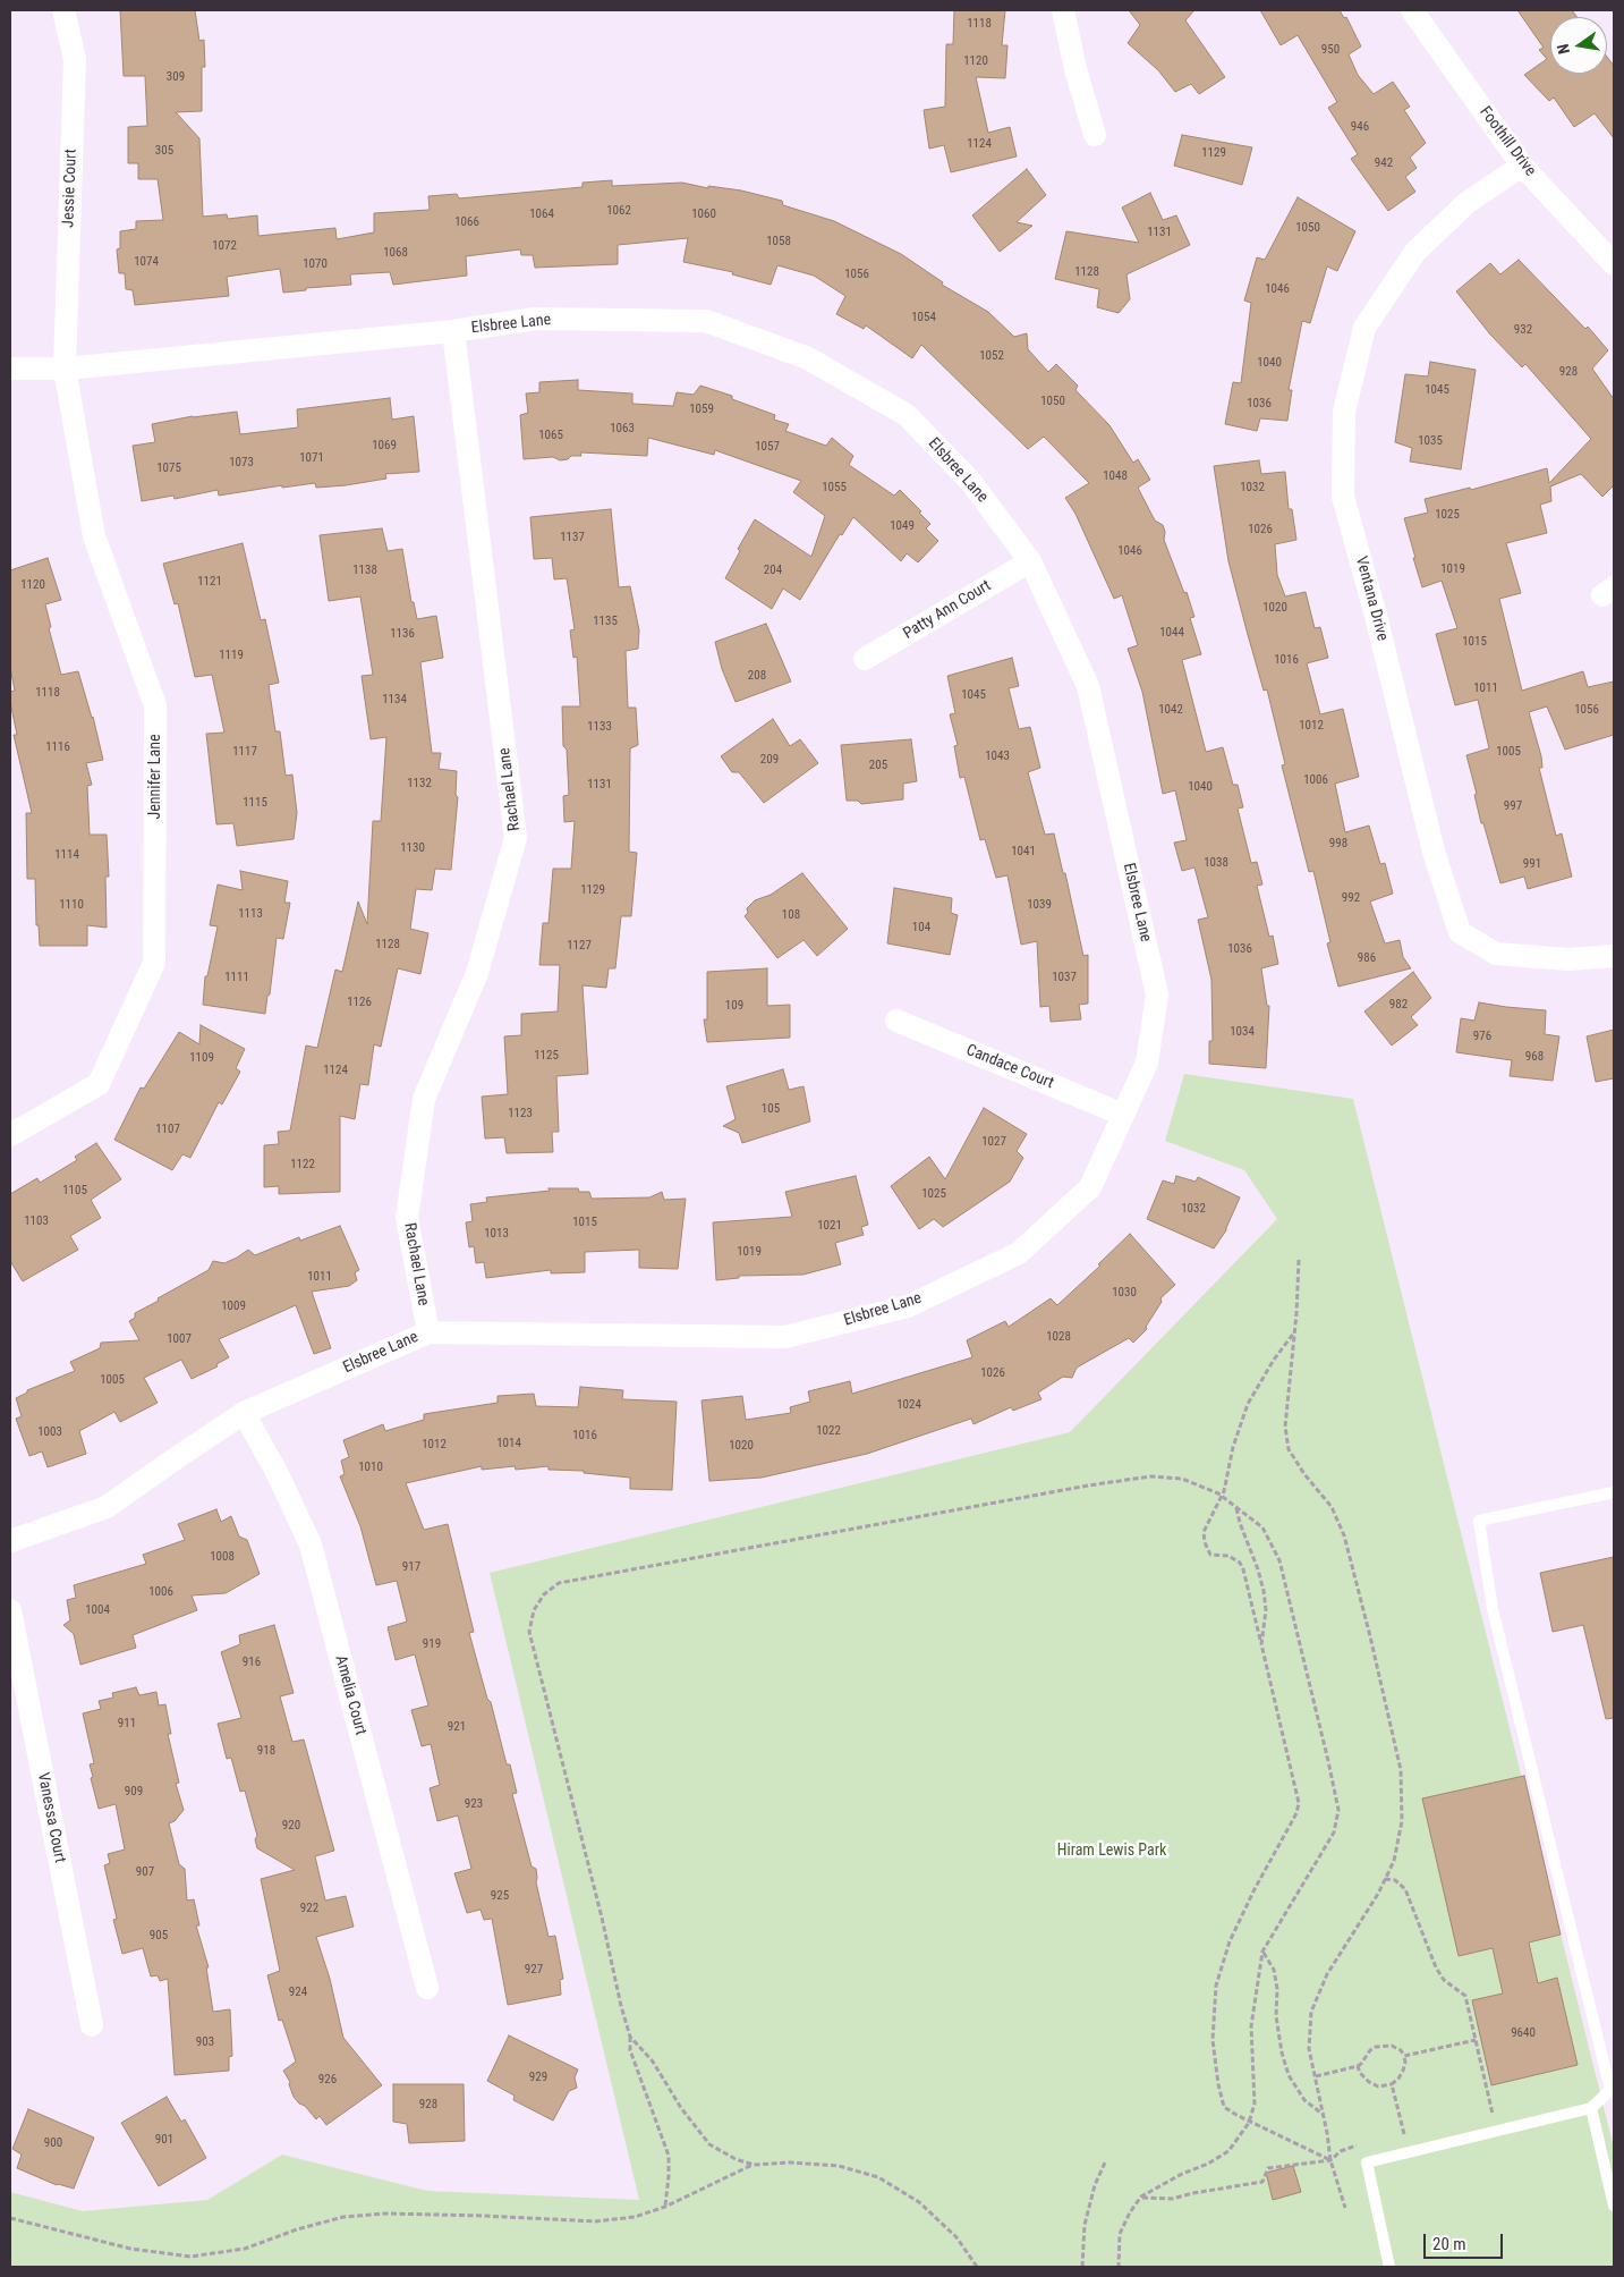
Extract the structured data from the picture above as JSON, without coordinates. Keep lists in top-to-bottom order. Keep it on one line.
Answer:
{"streets":{"street":["Foothill Drive","Jessie Court","Elsbree Lane","Ventana Drive","Patty Ann Court","Jennifer Lane","Rachael Lane","Candace Court","Amelia Court","Vanessa Court"]},"crossings":[["Foothill Drive","Ventana Drive"],["Jessie Court","Elsbree Lane"],["Jessie Court","Jennifer Lane"],["Elsbree Lane","Patty Ann Court"],["Elsbree Lane","Jennifer Lane"],["Elsbree Lane","Rachael Lane"],["Elsbree Lane","Candace Court"],["Elsbree Lane","Amelia Court"]],"parks":["Hiram Lewis Park"],"house_numbers":["1118","950","1120","309","946","1124","305","1129","942","1062","1064","1060","1066","1050","1131","1058","1072","1068","1074","1070","1128","1056","1046","1054","932","1052","1040","928","1045","1050","1036","1059","1063","1065","1035","1069","1057","1071","1073","1075","1048","1055","1032","1025","1049","1026","1137","1046","1019","1138","204","1121","1120","1020","1135","1044","1136","1015","1119","1016","208","1011","1118","1045","1134","1042","1056","1012","1133","1116","1117","1005","1043","209","205","1006","1132","1131","1040","1115","997","998","1130","1041","1114","1038","991","1129","992","1110","1039","1113","108","104","1128","1127","1036","986","1111","1037","1126","982","109","1034","976","1125","968","1109","1124","105","1123","1107","1027","1122","1105","1025","1032","1103","1015","1021","1013","1019","1011","1030","1009","1028","1007","1026","1005","1024","1022","1003","1016","1014","1012","1020","1010","1008","917","1006","1004","919","916","911","921","918","909","923","920","907","925","922","905","927","924","9640","903","929","926","928","901","900"],"scale_bar":"20 m","north":"left"}
